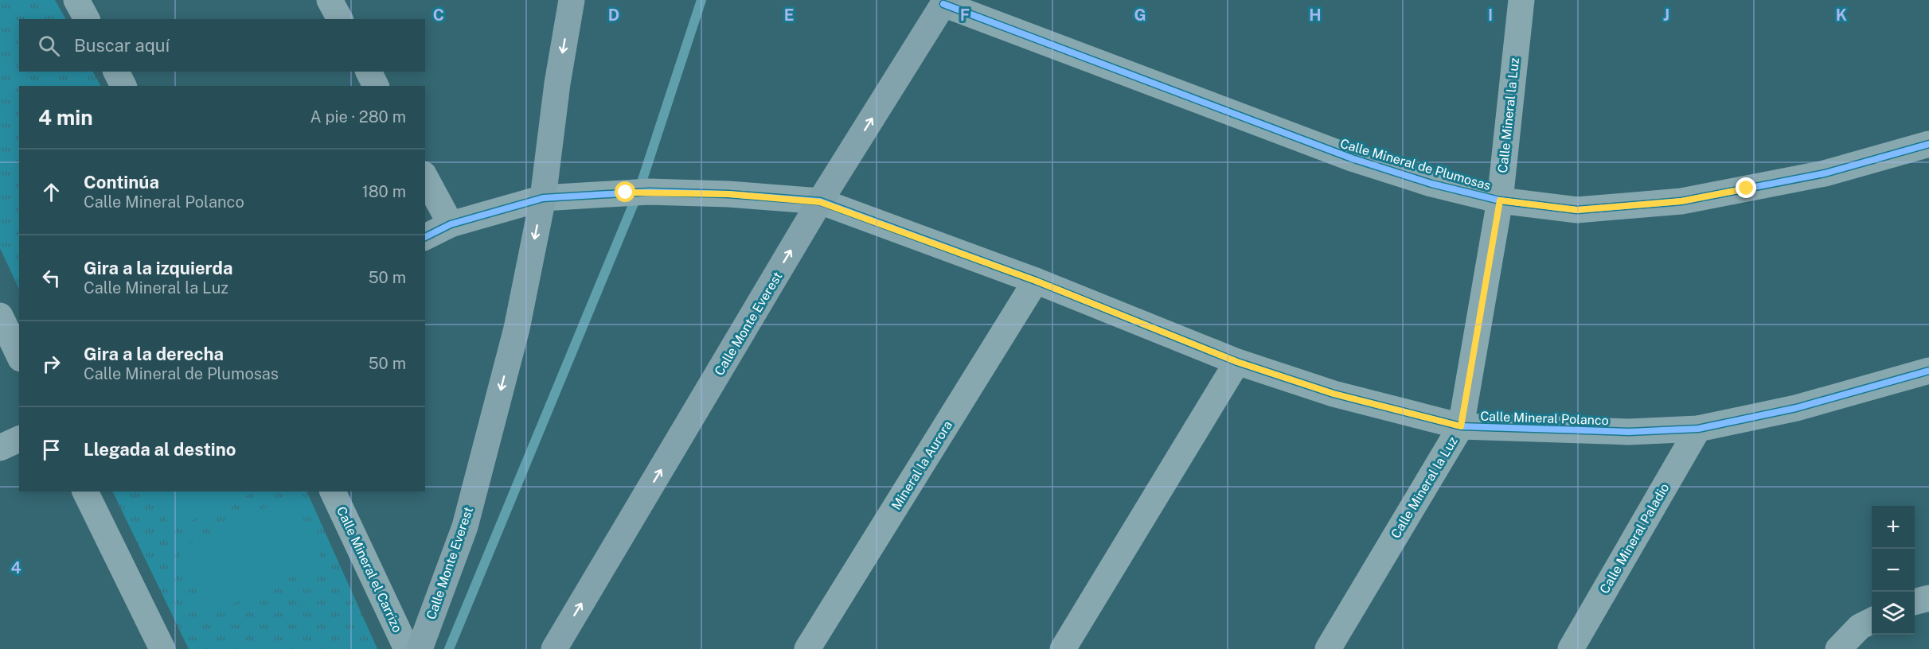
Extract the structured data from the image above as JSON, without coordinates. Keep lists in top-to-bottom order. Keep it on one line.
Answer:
{"streets":{"street":["Calle Mineral la Luz","Calle Mineral de Plumosas","Calle Monte Everest","Calle Mineral Polanco","Mineral la Aurora","Calle Mineral Paladio","Calle Mineral el Carrizo"]},"crossings":[["Calle Mineral la Luz","Calle Mineral de Plumosas"],["Calle Mineral la Luz","Calle Mineral Polanco"],["Calle Mineral de Plumosas","Calle Monte Everest"],["Calle Monte Everest","Calle Mineral Polanco"],["Calle Mineral Polanco","Mineral la Aurora"],["Calle Mineral Polanco","Calle Mineral Paladio"]],"page":{"search":"Buscar aquí","heading":["4 min","A pie · 280 m"],"list":[["Continúa","Calle Mineral Polanco","180 m"],["Gira a la izquierda","Calle Mineral la Luz","50 m"],["Gira a la derecha","Calle Mineral de Plumosas","50 m"],"Llegada al destino"],"map_buttons":["+","−"]},"grid":{"columns":["C","D","E","F","G","H","I","J","K"],"rows":["4"]}}
